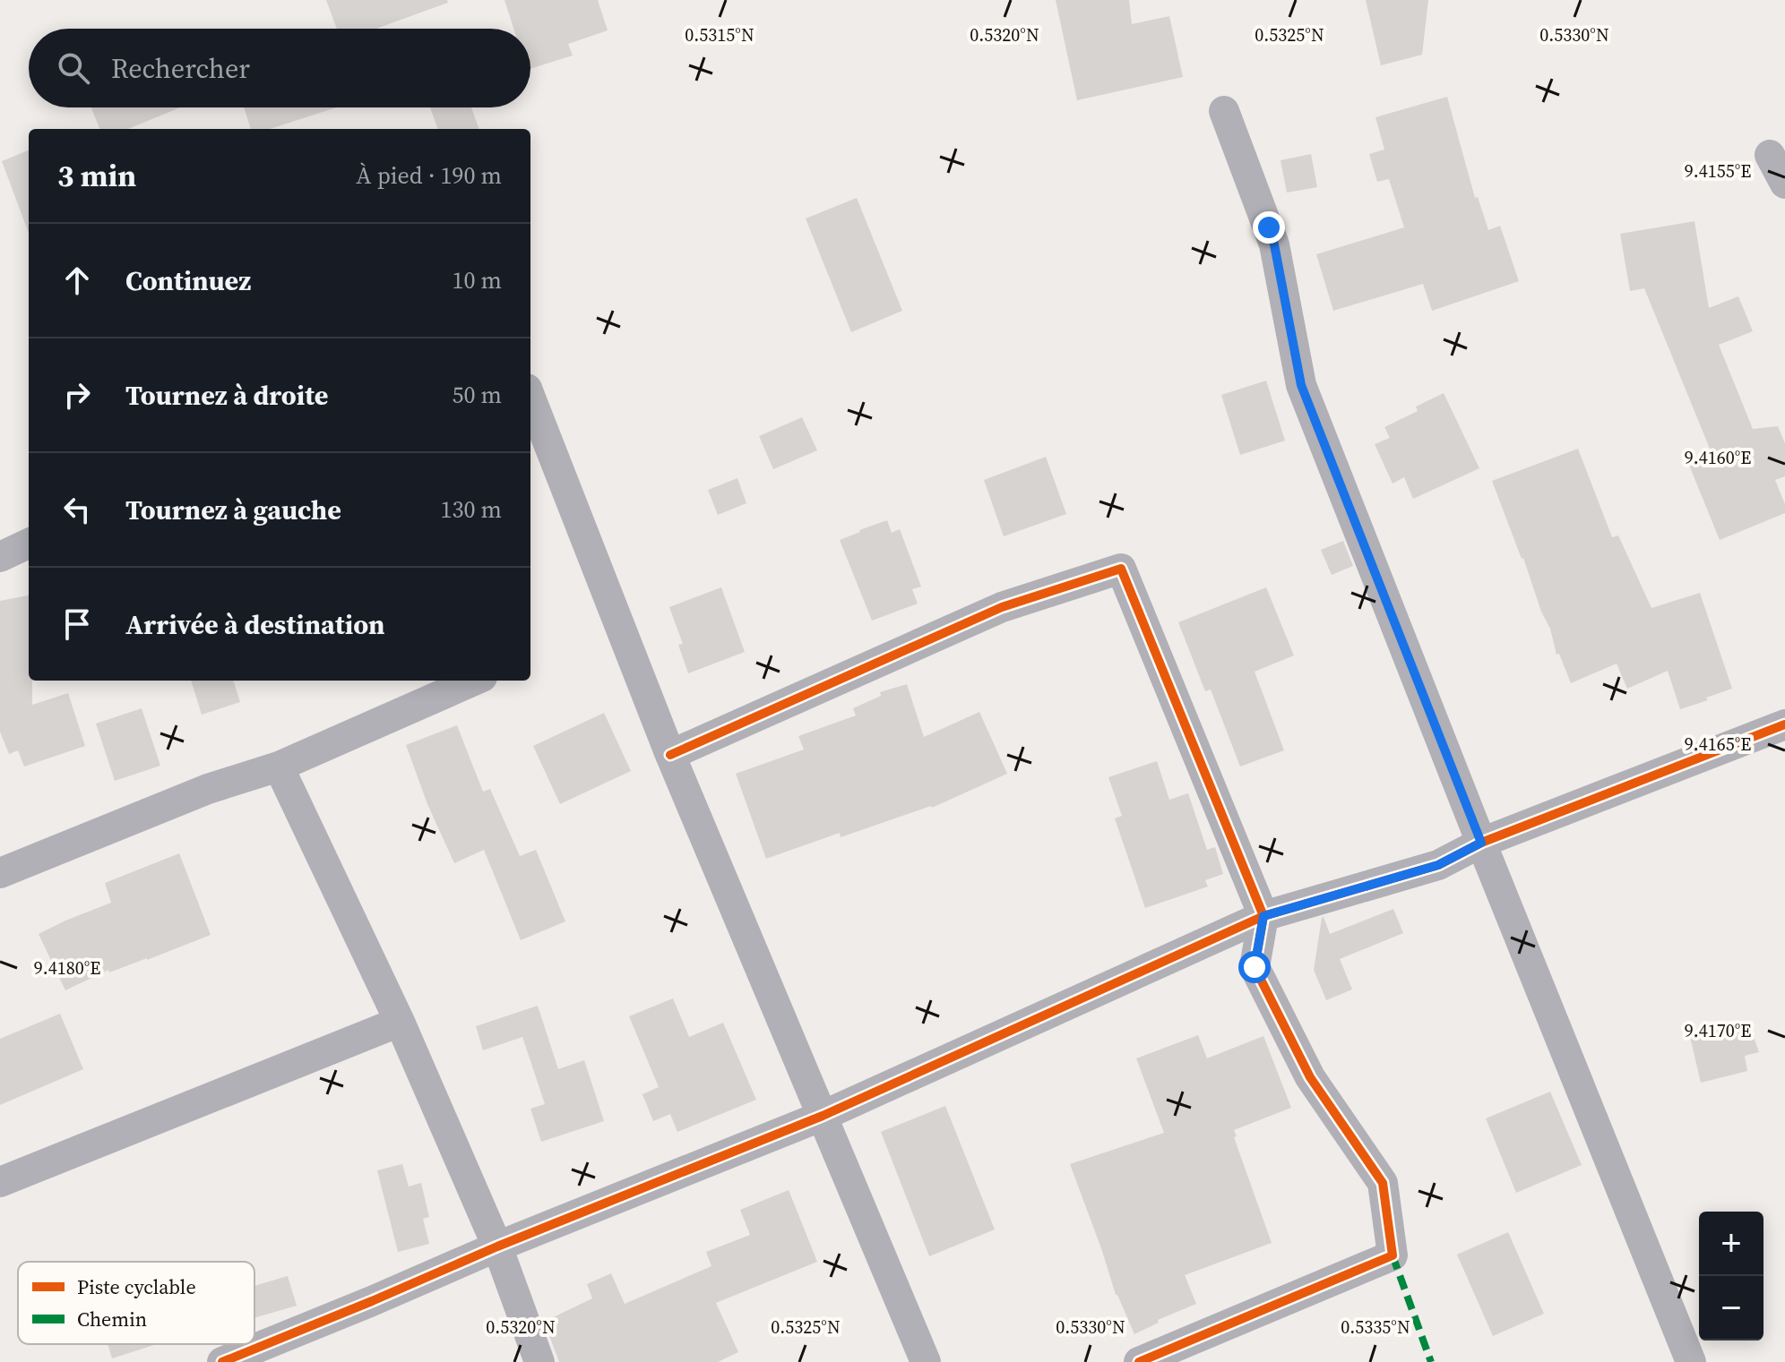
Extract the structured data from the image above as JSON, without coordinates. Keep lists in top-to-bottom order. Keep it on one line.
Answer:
{"legend":["Piste cyclable","Chemin"],"page":{"search":"Rechercher","heading":["3 min","À pied · 190 m"],"list":[["Continuez","10 m"],["Tournez à droite","50 m"],["Tournez à gauche","130 m"],"Arrivée à destination"],"map_buttons":["+","−"]},"coordinates":["0.5315°N","0.5320°N","0.5325°N","0.5330°N","9.4155°E","9.4160°E","9.4165°E","9.4180°E","9.4170°E","0.5335°N"]}
